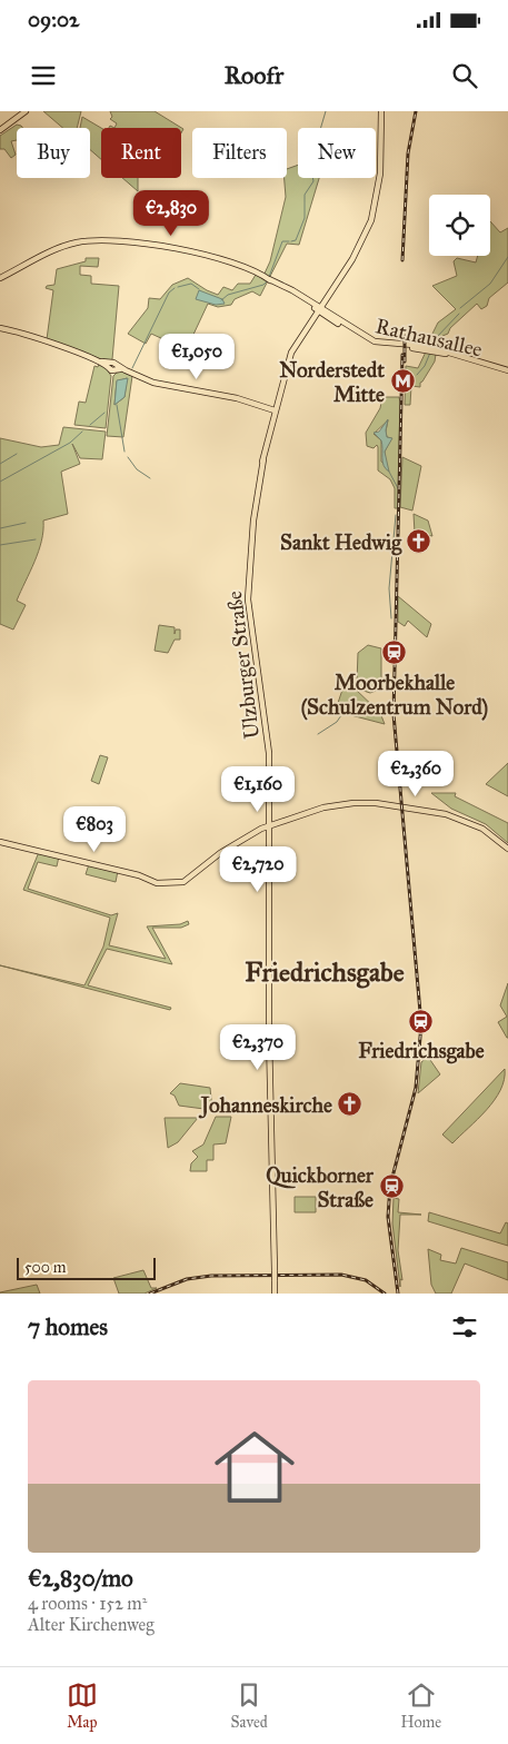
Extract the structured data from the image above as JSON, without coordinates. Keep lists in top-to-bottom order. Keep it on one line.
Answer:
{"streets":{"main road":["Rathausallee","Ulzburger Straße"]},"crossings":[["Rathausallee","Ulzburger Straße"]],"districts":["Friedrichsgabe"],"places":{"metro station":["Norderstedt Mitte"],"church":["Sankt Hedwig","Johanneskirche"],"station":["Moorbekhalle (Schulzentrum Nord)","Friedrichsgabe","Quickborner Straße"]},"scale_bar":"500 m","page":{"status":"09:02","header":"Roofr","chip":["Buy","Rent","Filters","New"],"price":["€2,830","€1,050","€2,360","€1,160","€803","€2,720","€2,370"],"scale":"500 m","heading":"7 homes","list":[{"name":"€2,830/mo","note":"4 rooms · 152 m² · Alter Kirchenweg"}],"tabs":["Map","Saved","Home"]}}
